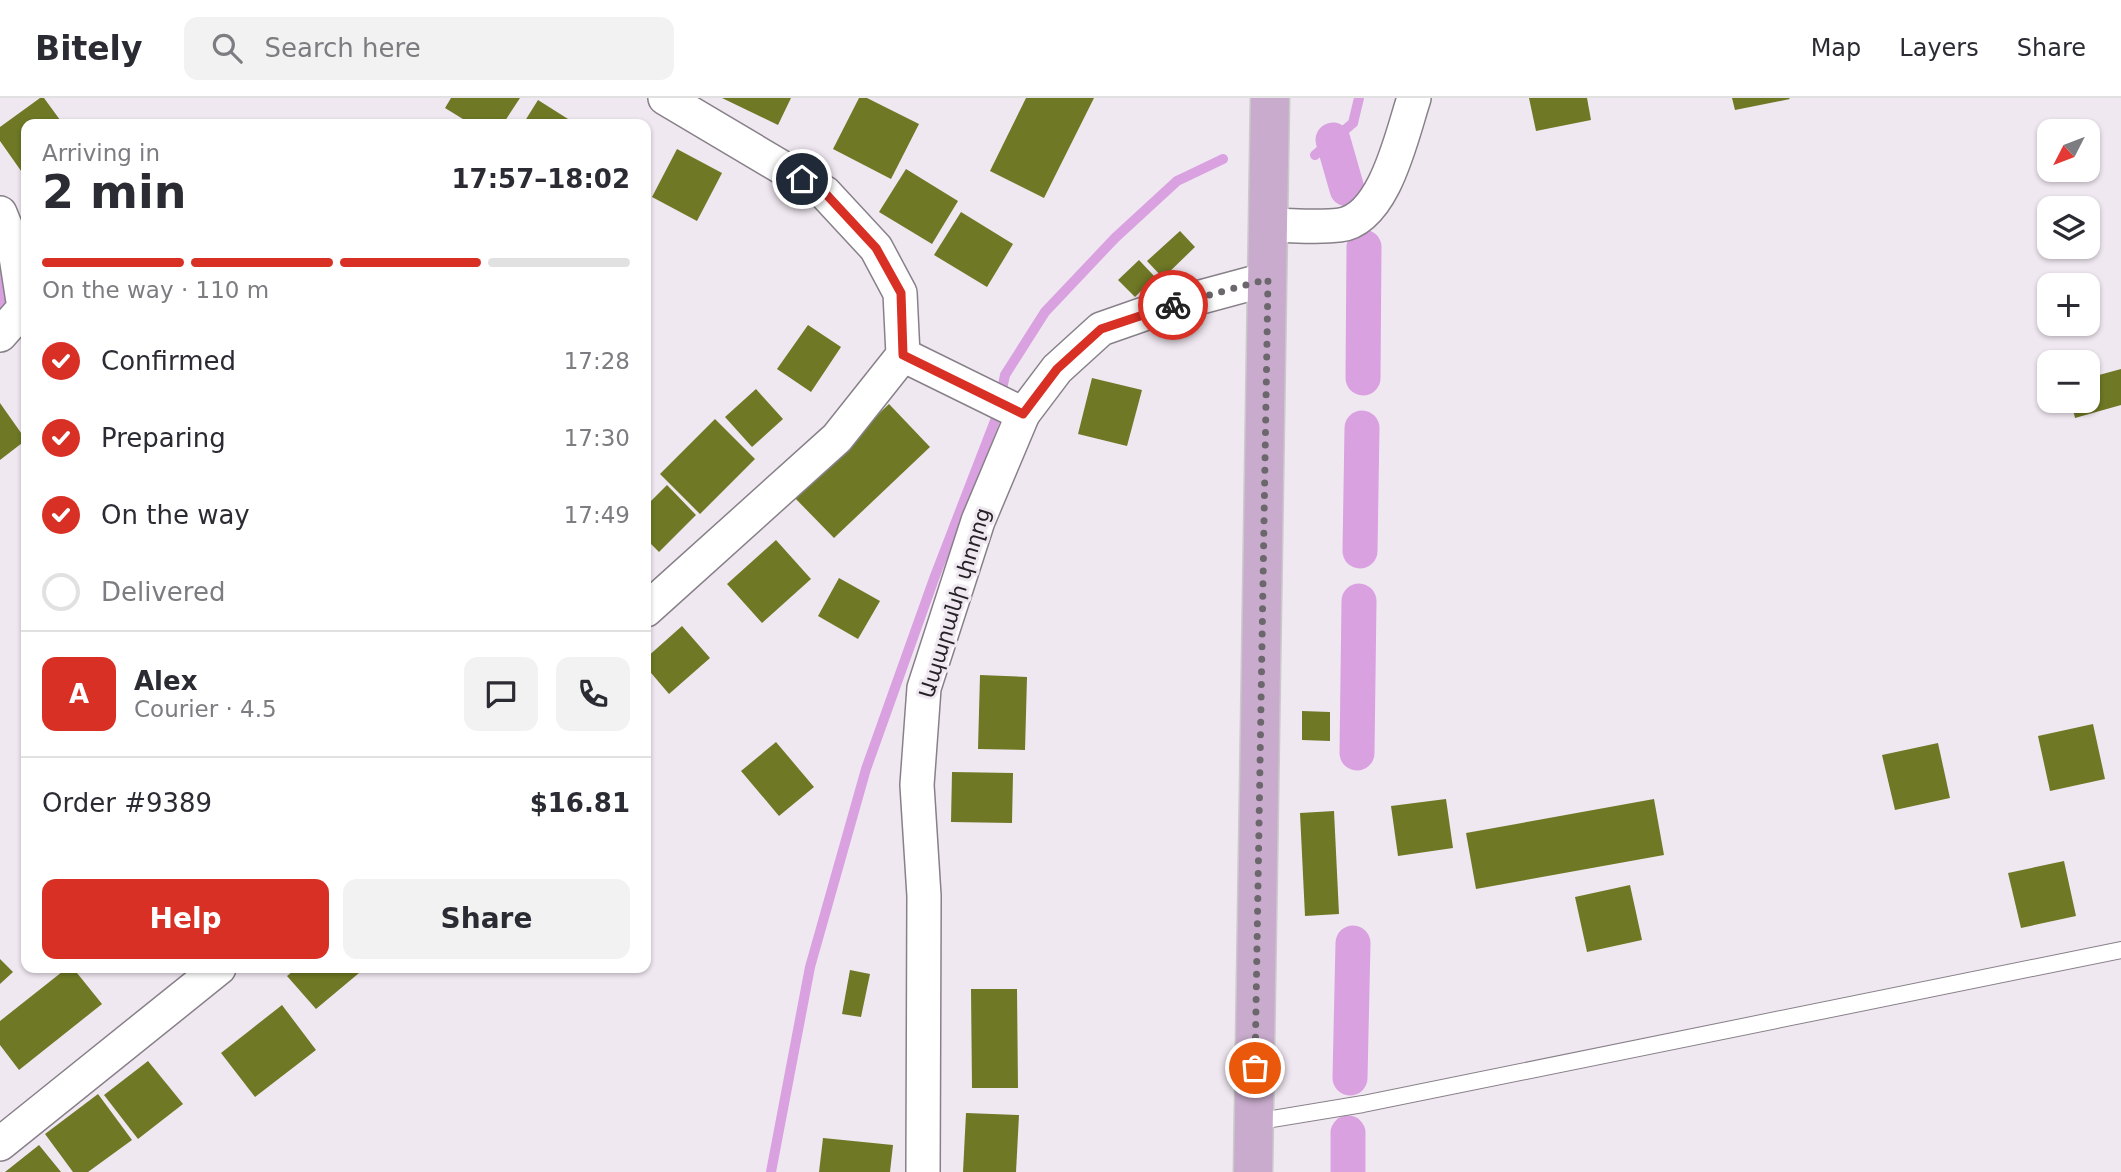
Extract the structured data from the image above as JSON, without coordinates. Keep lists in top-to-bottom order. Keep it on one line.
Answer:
{"streets":{"street":["Ապարանի փողոց"]},"north":"bottom left","page":{"header":"Bitely","search":"Search here","nav":["Map","Layers","Share"],"map_buttons":["+","−"],"heading":["2 min","Arriving in","17:57–18:02"],"panel":["Alex","Courier · 4.5","Order #9389","$16.81"],"bar":"On the way · 110 m","list":[["Confirmed","17:28"],["Preparing","17:30"],["On the way","17:49"],"Delivered"],"round":"A","buttons":["Help","Share"]}}
